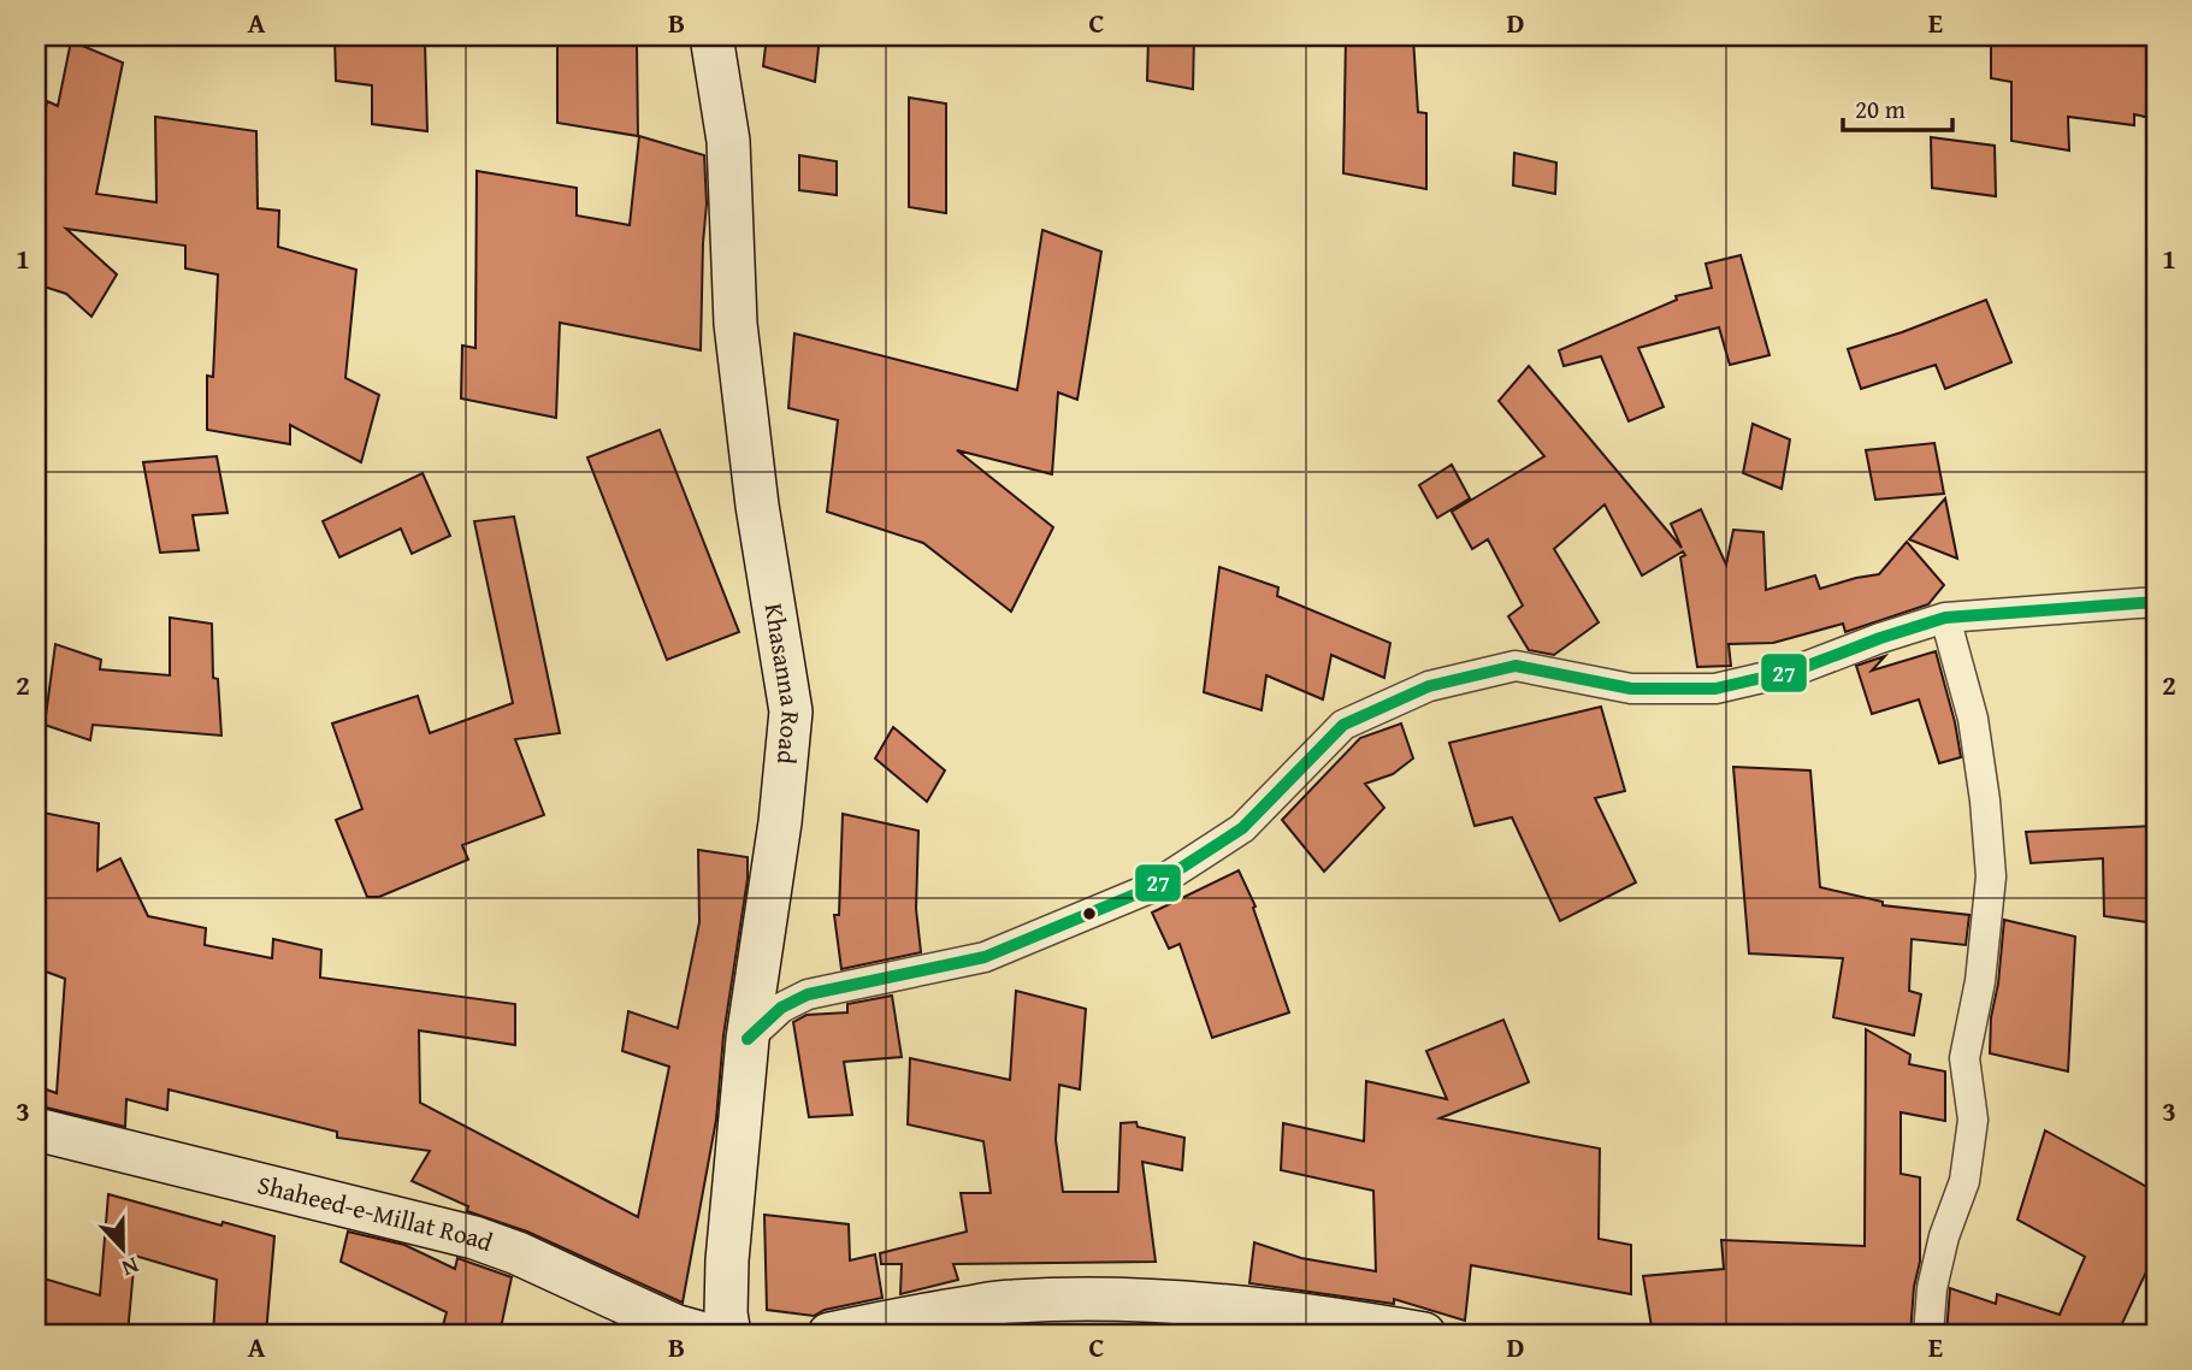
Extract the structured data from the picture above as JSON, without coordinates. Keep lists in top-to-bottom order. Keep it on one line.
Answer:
{"streets":{"street":["Khasanna Road","Shaheed-e-Millat Road"]},"lines":["transit line 27"],"scale_bar":"20 m","north":"bottom","grid":{"columns":["A","B","C","D","E"],"rows":["1","2","3"]}}
